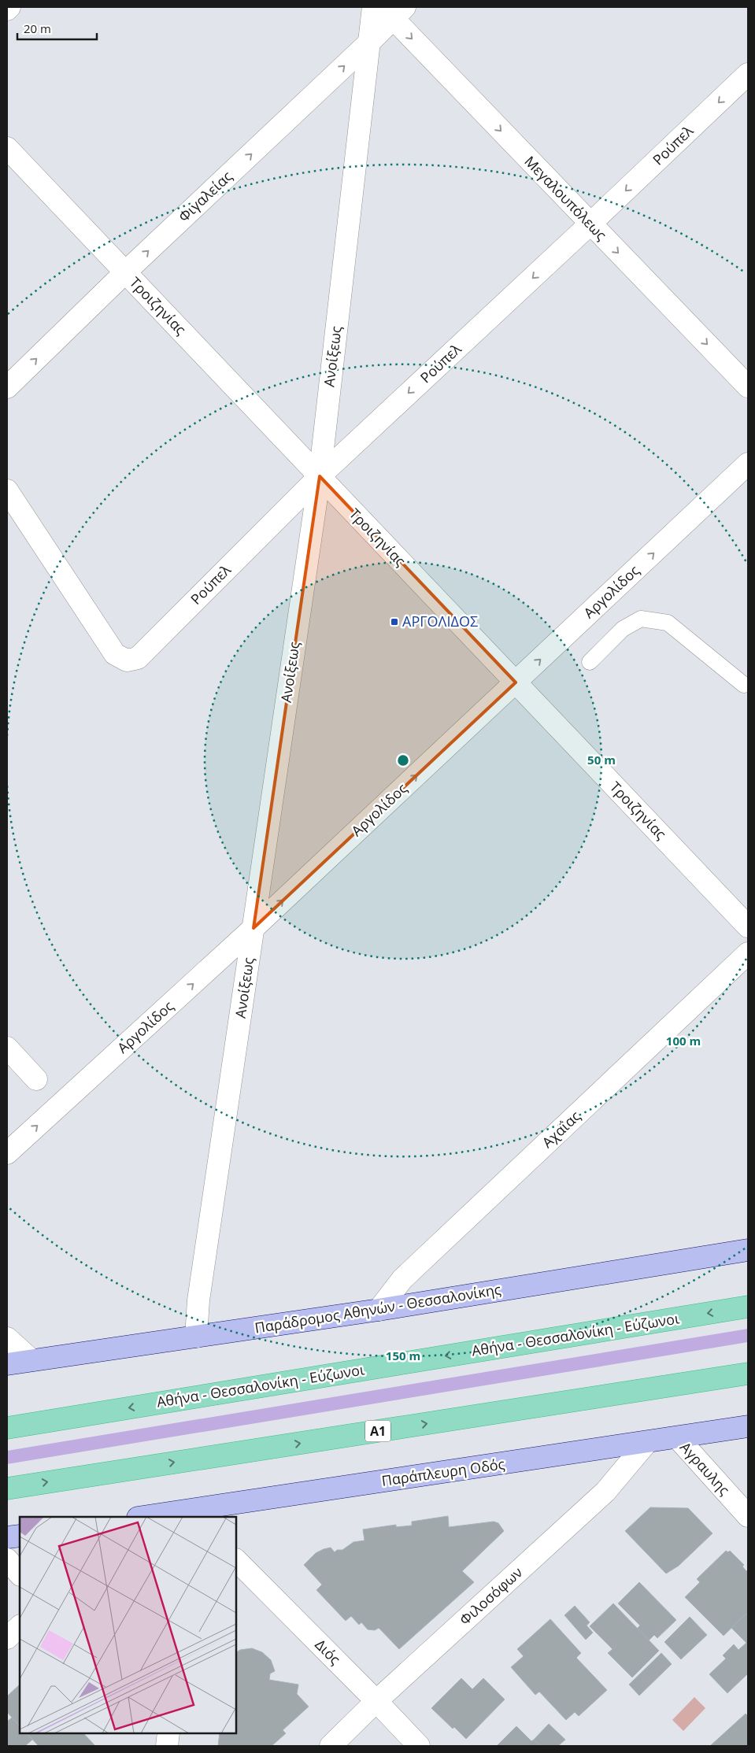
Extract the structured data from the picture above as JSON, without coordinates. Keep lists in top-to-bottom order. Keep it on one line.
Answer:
{"streets":{"highway":["Αθήνα - Θεσσαλονίκη - Εύζωνοι","Α1"],"main road":["Παράδρομος Αθηνών - Θεσσαλονίκης","Παράπλευρη Οδός"],"street":["Ρούπελ","Φιγαλείας","Μεγαλουπόλεως","Τροιζηνίας","Ανοίξεως","Αργολίδος","Αχαΐας","Αγραυλης","Φιλοσόφων","Διός"]},"crossings":[["Ρούπελ","Μεγαλουπόλεως"],["Ρούπελ","Τροιζηνίας"],["Ρούπελ","Ανοίξεως"],["Φιγαλείας","Μεγαλουπόλεως"],["Φιγαλείας","Τροιζηνίας"],["Φιγαλείας","Ανοίξεως"],["Τροιζηνίας","Ανοίξεως"],["Τροιζηνίας","Αργολίδος"],["Ανοίξεως","Αργολίδος"],["Ανοίξεως","Παράδρομος Αθηνών - Θεσσαλονίκης"],["Αχαΐας","Παράδρομος Αθηνών - Θεσσαλονίκης"],["Αγραυλης","Παράπλευρη Οδός"],["Παράπλευρη Οδός","Φιλοσόφων"],["Φιλοσόφων","Διός"]],"one_way":["Ρούπελ","Φιγαλείας","Μεγαλουπόλεως","Αργολίδος"],"places":{"transit":["ΑΡΓΟΛΙΔΟΣ"]},"scale_bar":"20 m","rings":["50 m","100 m","150 m"]}
